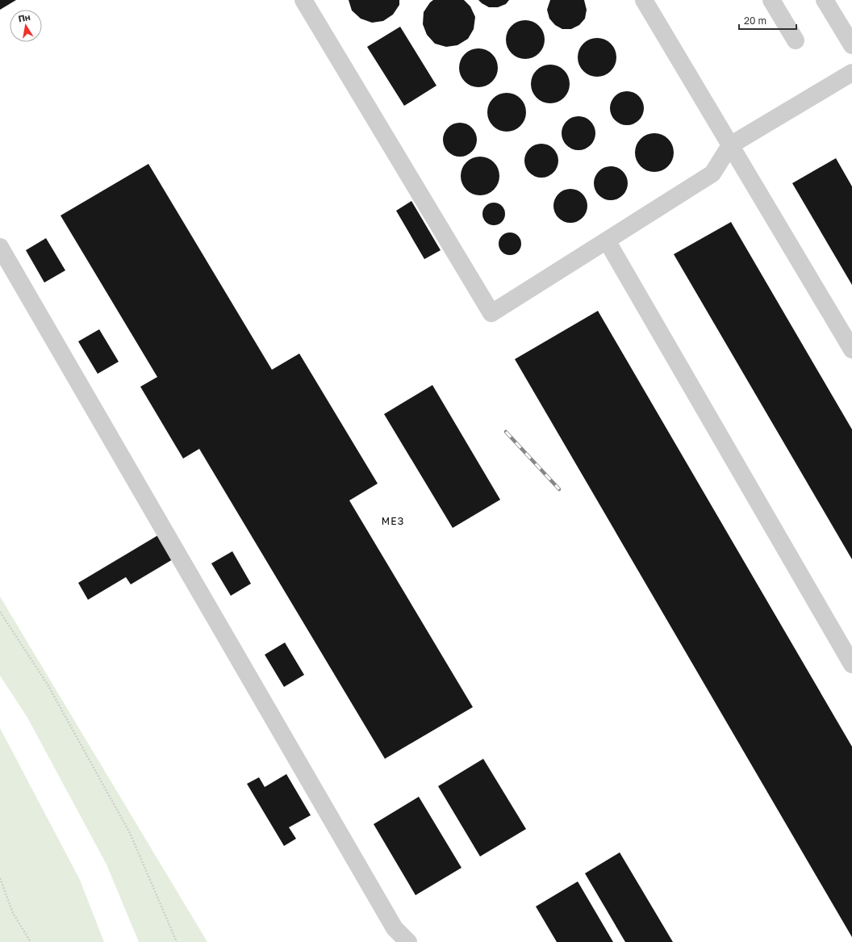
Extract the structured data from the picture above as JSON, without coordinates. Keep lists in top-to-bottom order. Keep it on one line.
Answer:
{"districts":["МЕЗ"],"scale_bar":"20 m","north":"top"}
